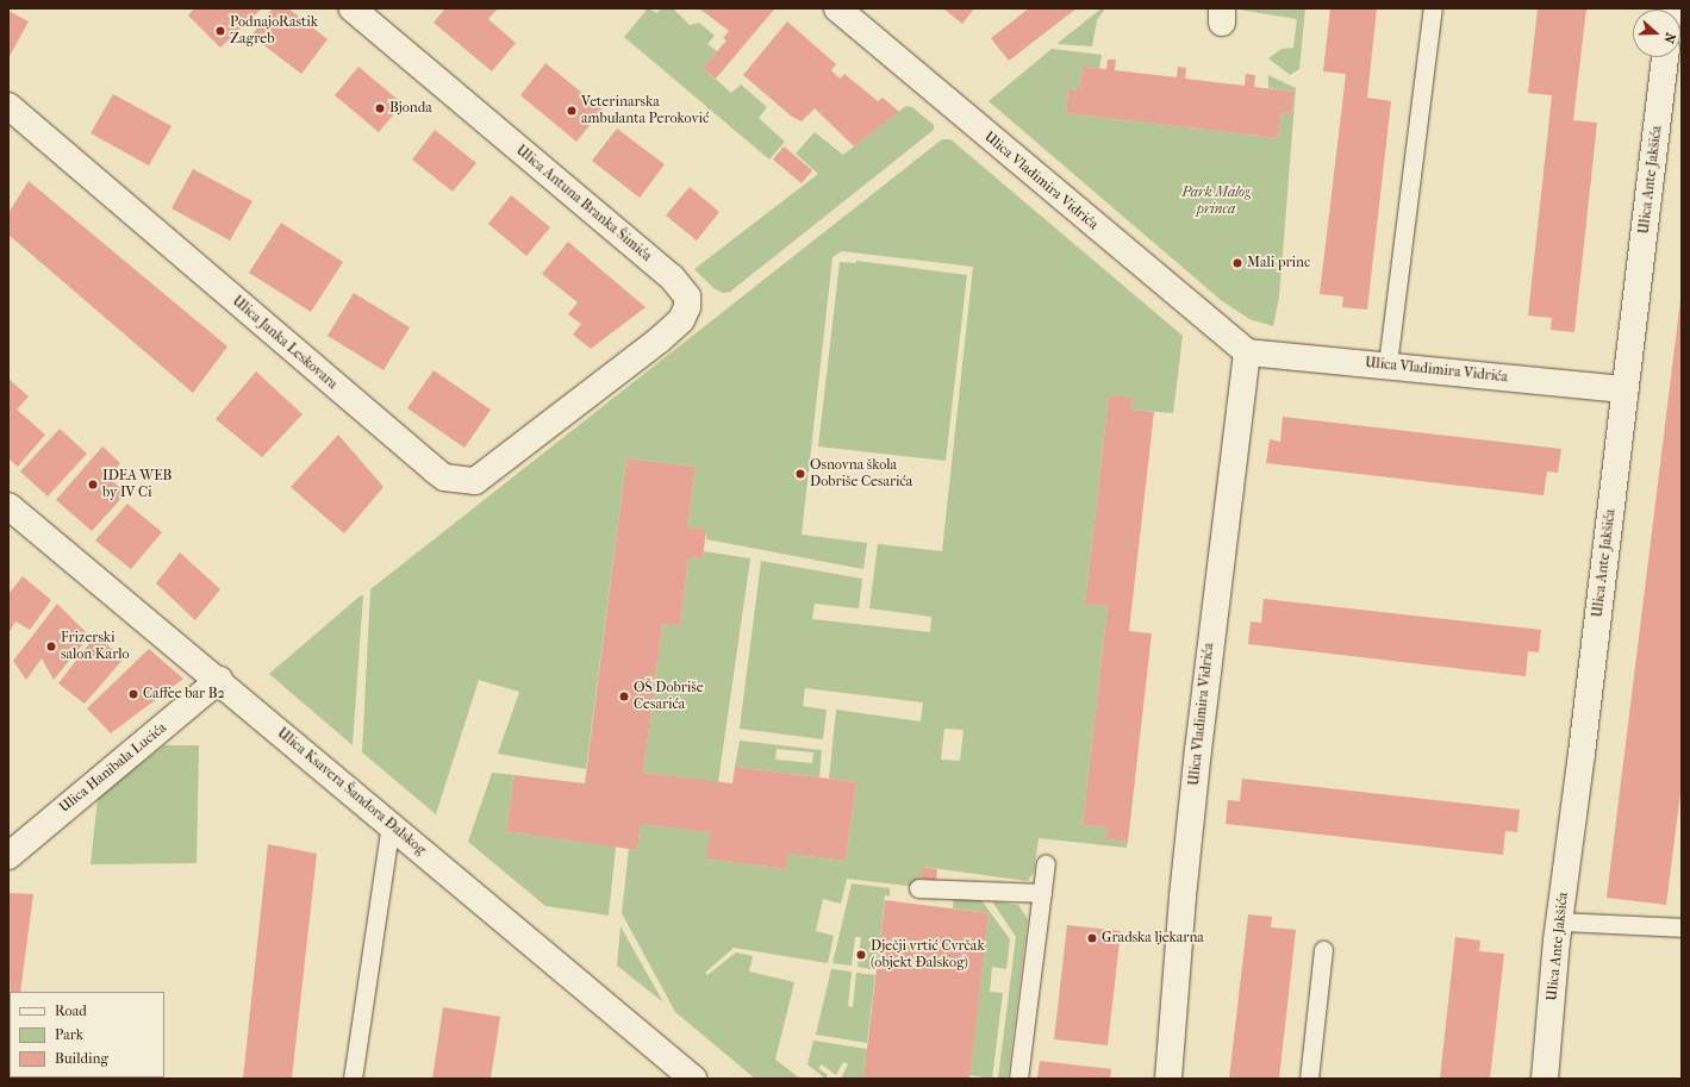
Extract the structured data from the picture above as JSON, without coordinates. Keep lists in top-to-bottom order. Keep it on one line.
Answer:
{"streets":{"street":["Ulica Ante Jakšića","Ulica Vladimira Vidrića","Ulica Antuna Branka Šimića","Ulica Janka Leskovara","Ulica Hanibala Lucića","Ulica Ksavera Šandora Đalskog"]},"crossings":[["Ulica Ante Jakšića","Ulica Vladimira Vidrića"],["Ulica Antuna Branka Šimića","Ulica Janka Leskovara"],["Ulica Hanibala Lucića","Ulica Ksavera Šandora Đalskog"]],"parks":["Park Malog princa"],"places":["PodnajoRastik Zagreb","Bjonda","Veterinarska ambulanta Peroković","Mali princ","Osnovna škola Dobriše Cesarića","IDEA WEB by IV Ci","Frizerski salon Karlo","Caffee bar B2","OŠ Dobriše Cesarića","Gradska ljekarna","Dječji vrtić Cvrčak (objekt Đalskog)"],"legend":["Road","Park","Building"],"north":"right"}
